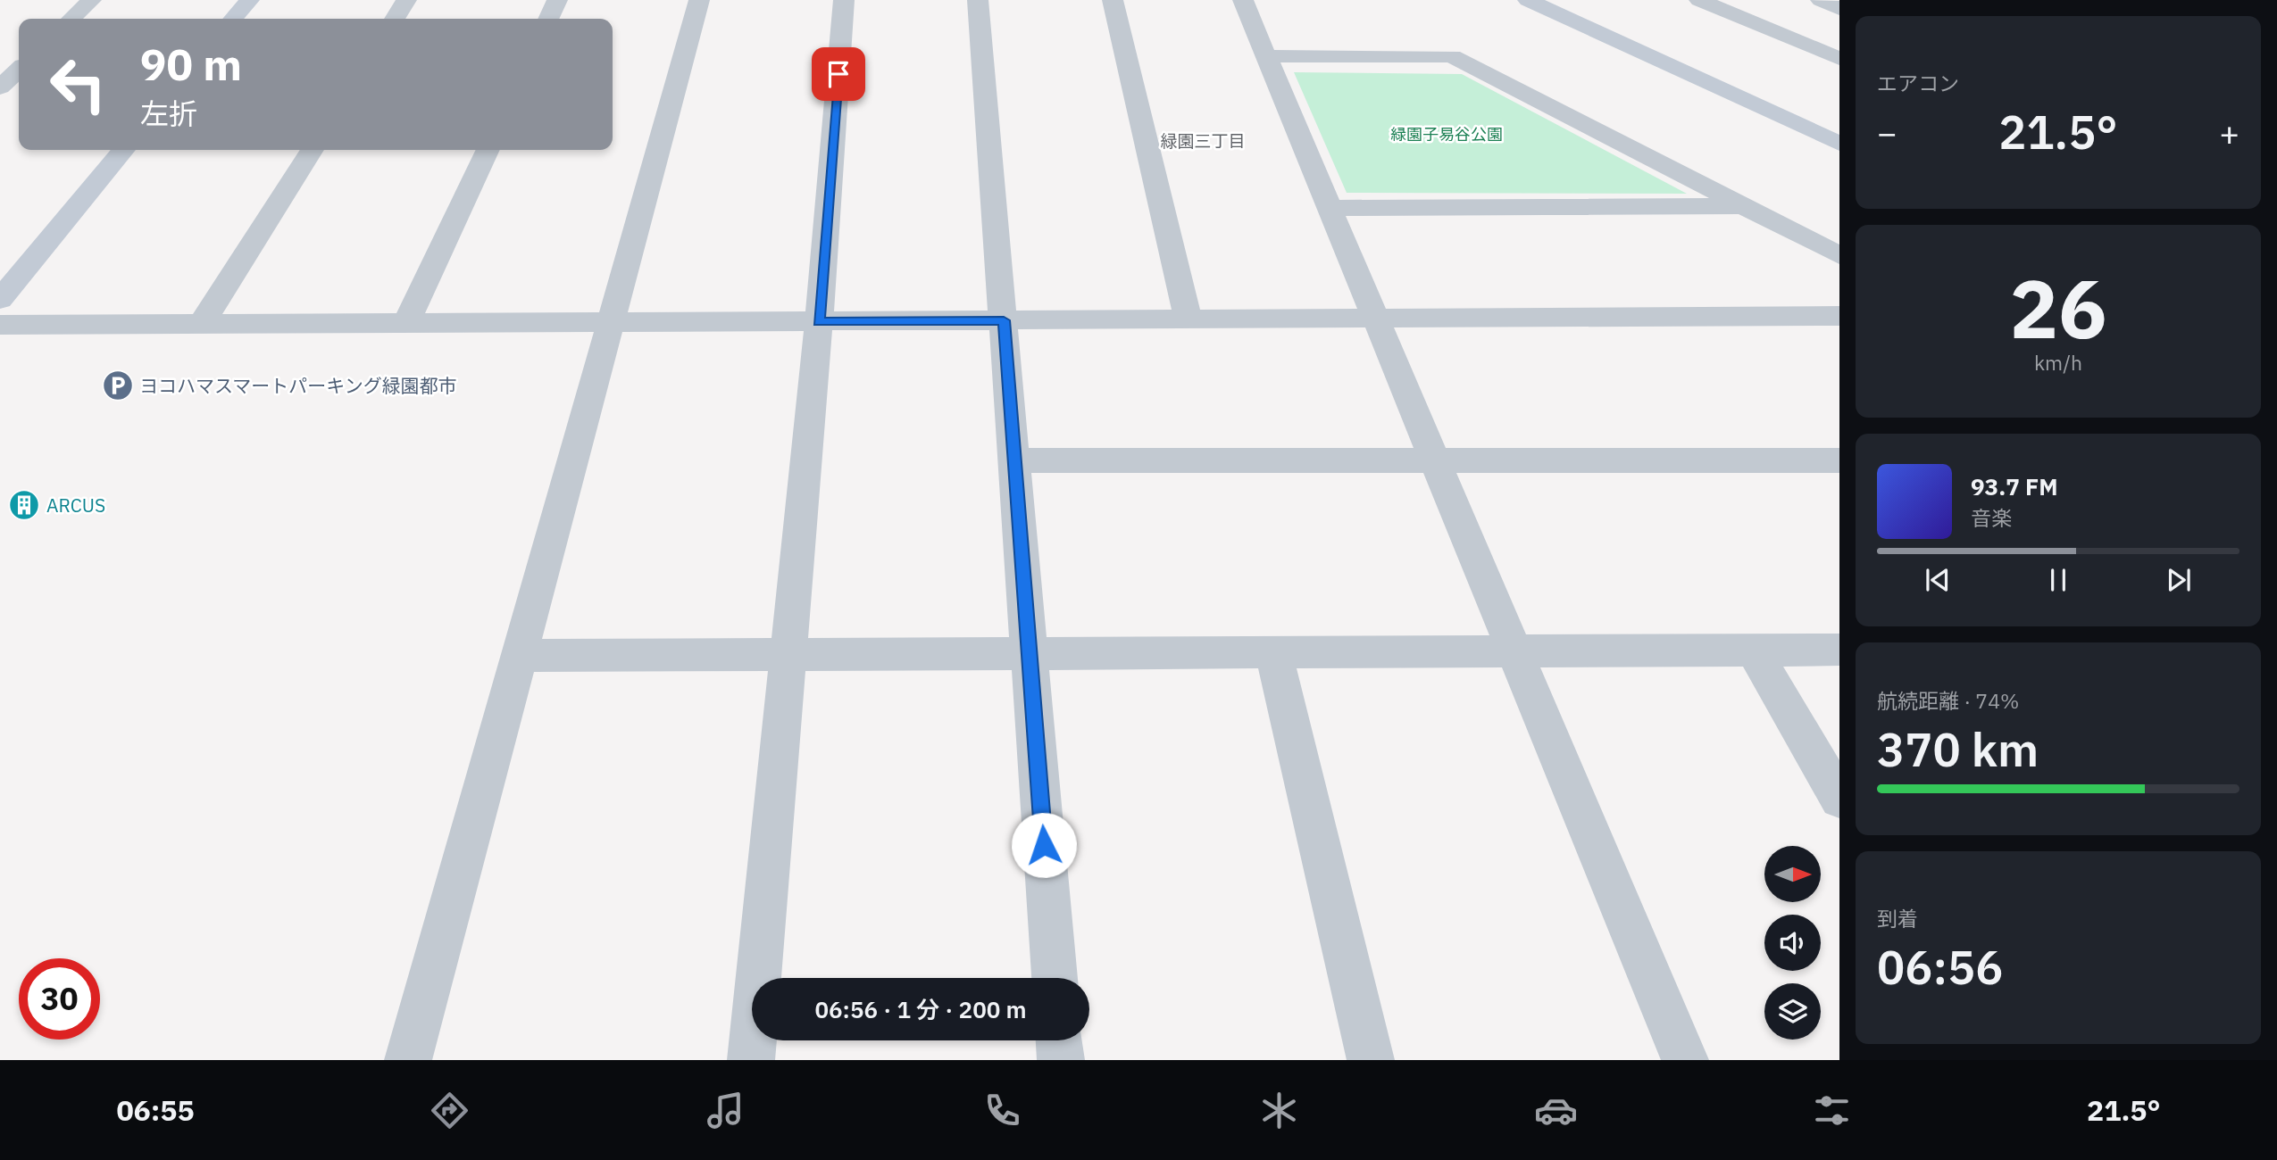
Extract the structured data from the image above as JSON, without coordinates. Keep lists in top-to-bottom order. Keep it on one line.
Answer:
{"districts":["緑園三丁目"],"parks":["緑園子易谷公園"],"places":{"parking":["ヨコハマスマートパーキング緑園都市"],"building":["ARCUS"]},"north":"right","page":{"tile":["エアコン",["26","km/h"],["航続距離 · 74%","370 km"],["到着","06:56"]],"turn":["90 m","左折"],"heat":["−","21.5°","+"],"song":["93.7 FM","音楽"],"limit":"30","trip":"06:56 · 1 分 · 200 m","tabs":["06:55","21.5°"]}}
